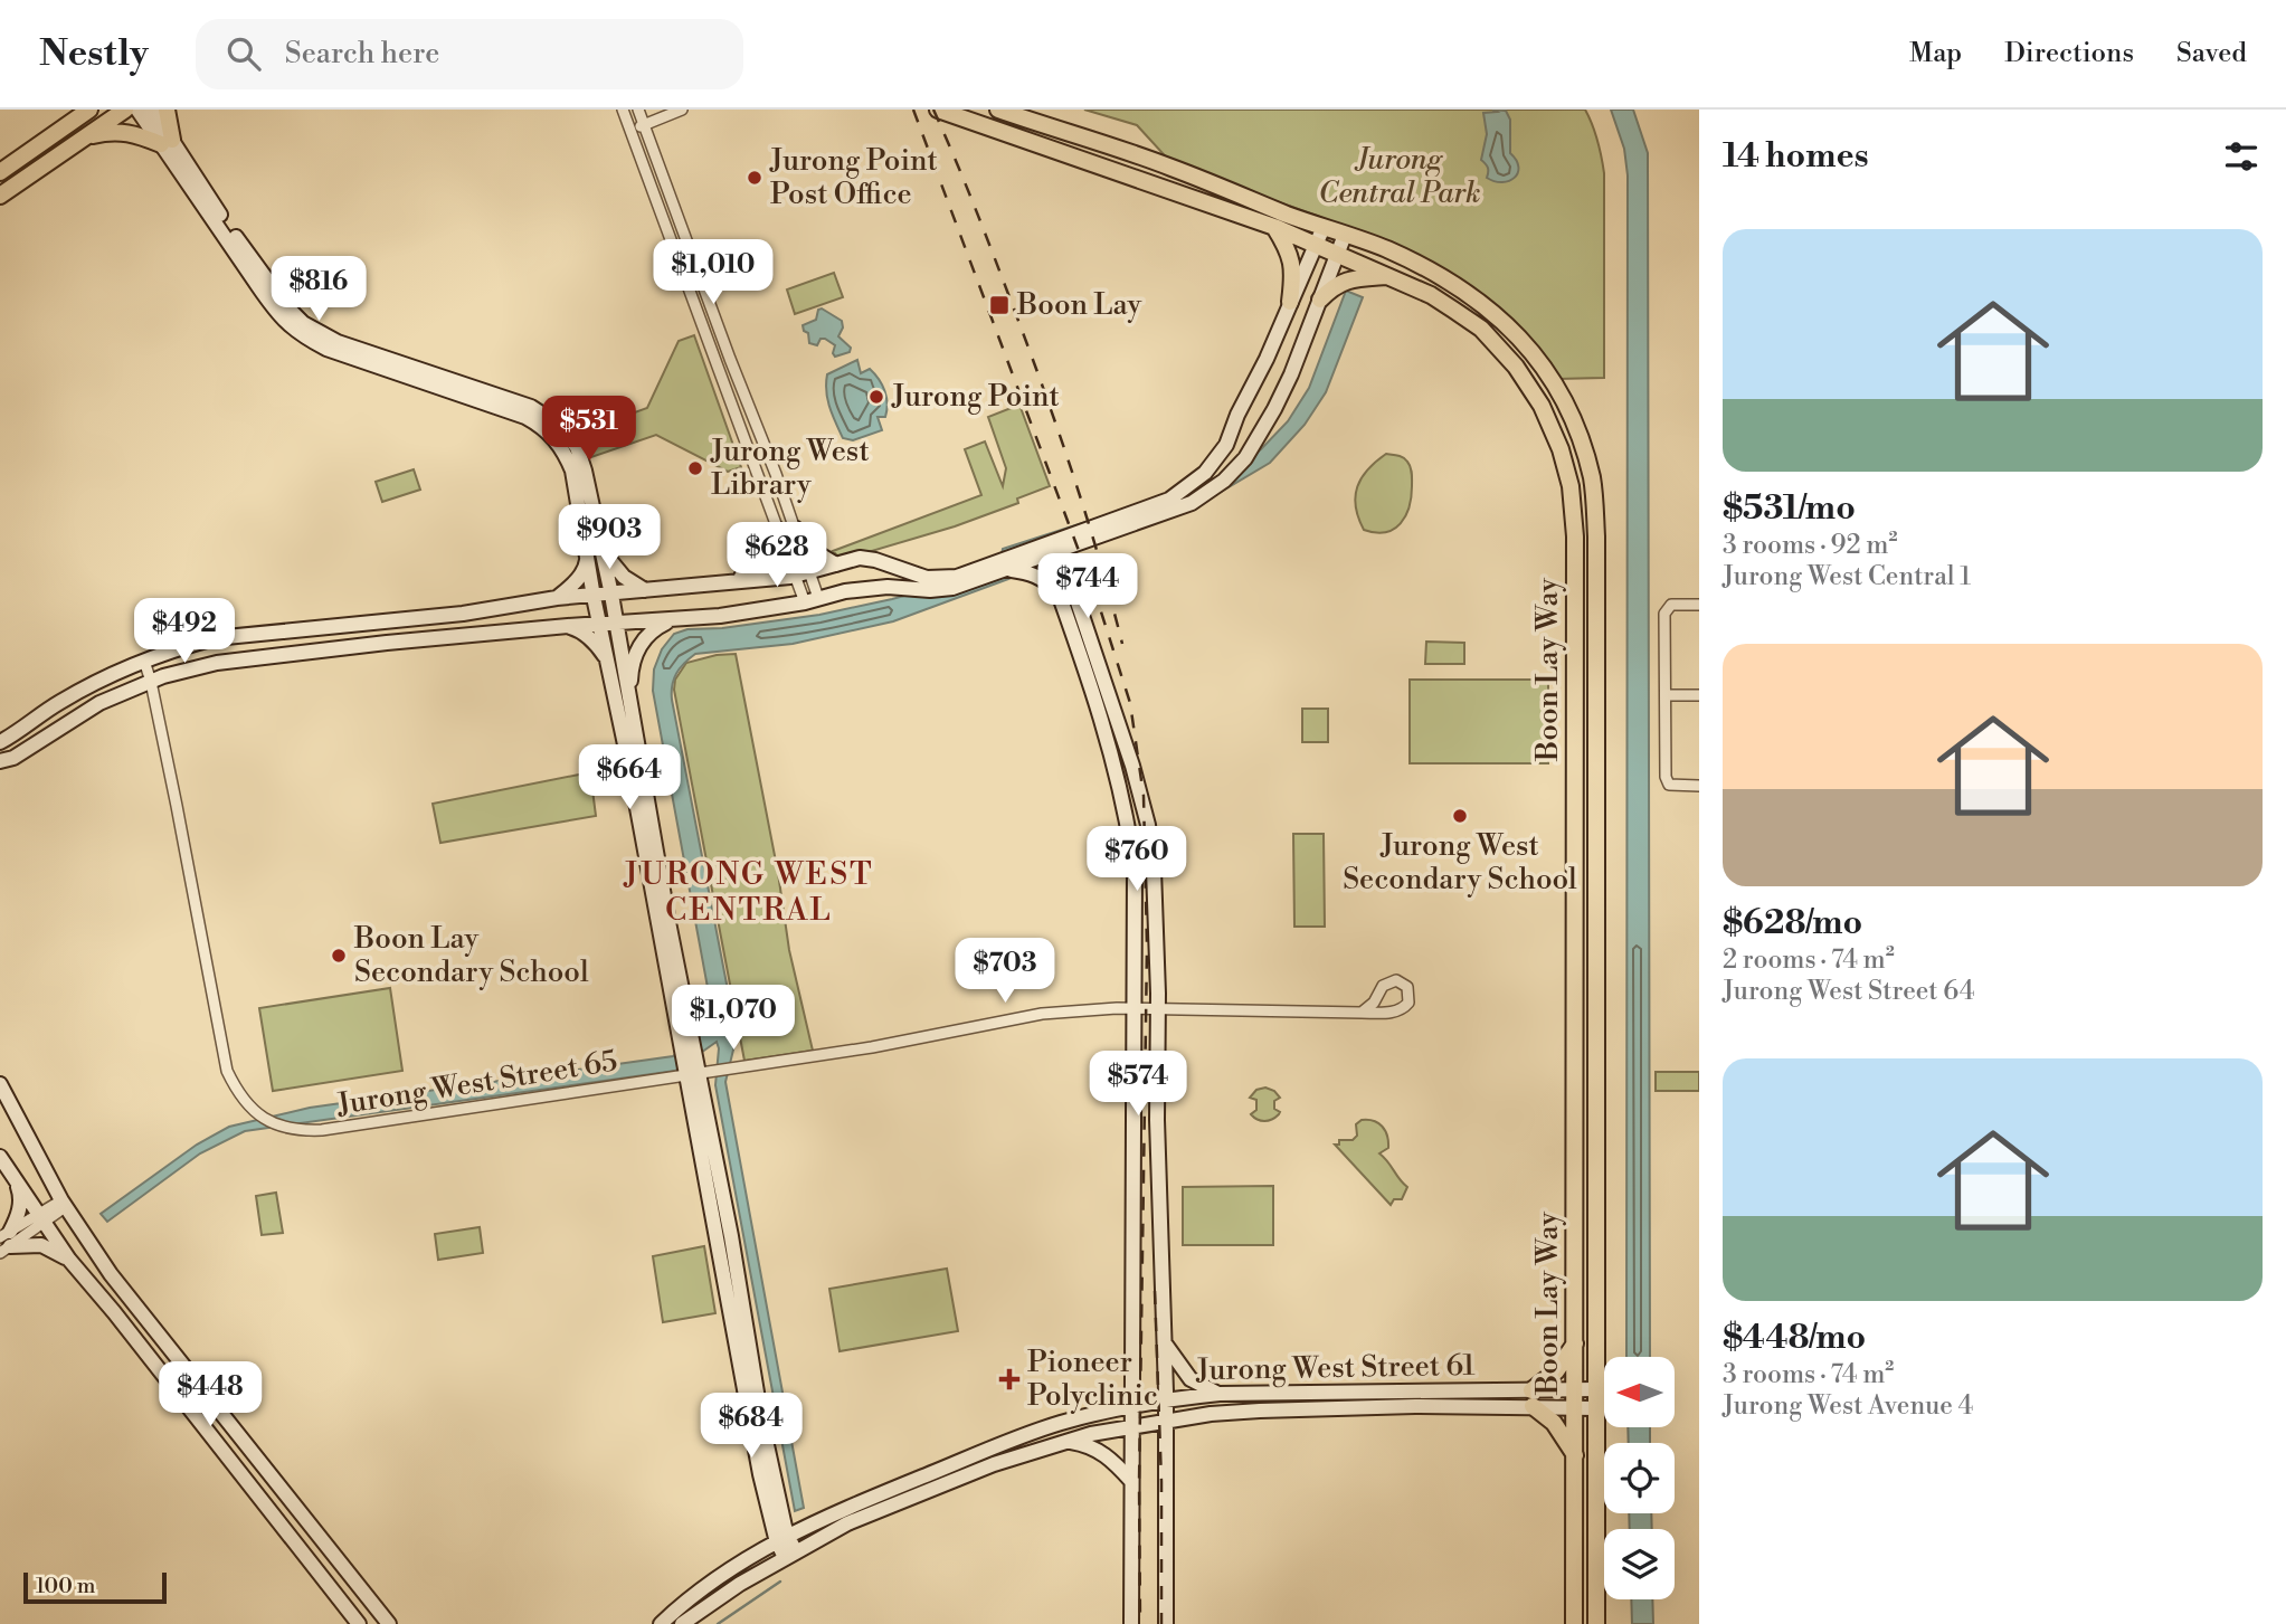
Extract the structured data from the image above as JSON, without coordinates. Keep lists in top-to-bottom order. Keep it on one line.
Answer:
{"streets":{"main road":["Boon Lay Way"],"street":["Jurong West Street 65","Jurong West Street 61"]},"crossings":[["Boon Lay Way","Jurong West Street 61"]],"districts":["JURONG WEST CENTRAL"],"parks":["Jurong Central Park"],"places":{"other":["Jurong Point Post Office","Jurong Point","Jurong West Library","Jurong West Secondary School","Boon Lay Secondary School"],"transit":["Boon Lay"],"health":["Pioneer Polyclinic"]},"scale_bar":"100 m","north":"left","page":{"header":"Nestly","search":"Search here","nav":["Map","Directions","Saved"],"heading":"14 homes","list":[{"name":"$531/mo","note":"3 rooms · 92 m² · Jurong West Central 1"},{"name":"$628/mo","note":"2 rooms · 74 m² · Jurong West Street 64"},{"name":"$448/mo","note":"3 rooms · 74 m² · Jurong West Avenue 4"}],"price":["$1,010","$816","$531","$903","$628","$744","$492","$664","$760","$703","$1,070","$574","$448","$684"],"scale":"100 m"}}
